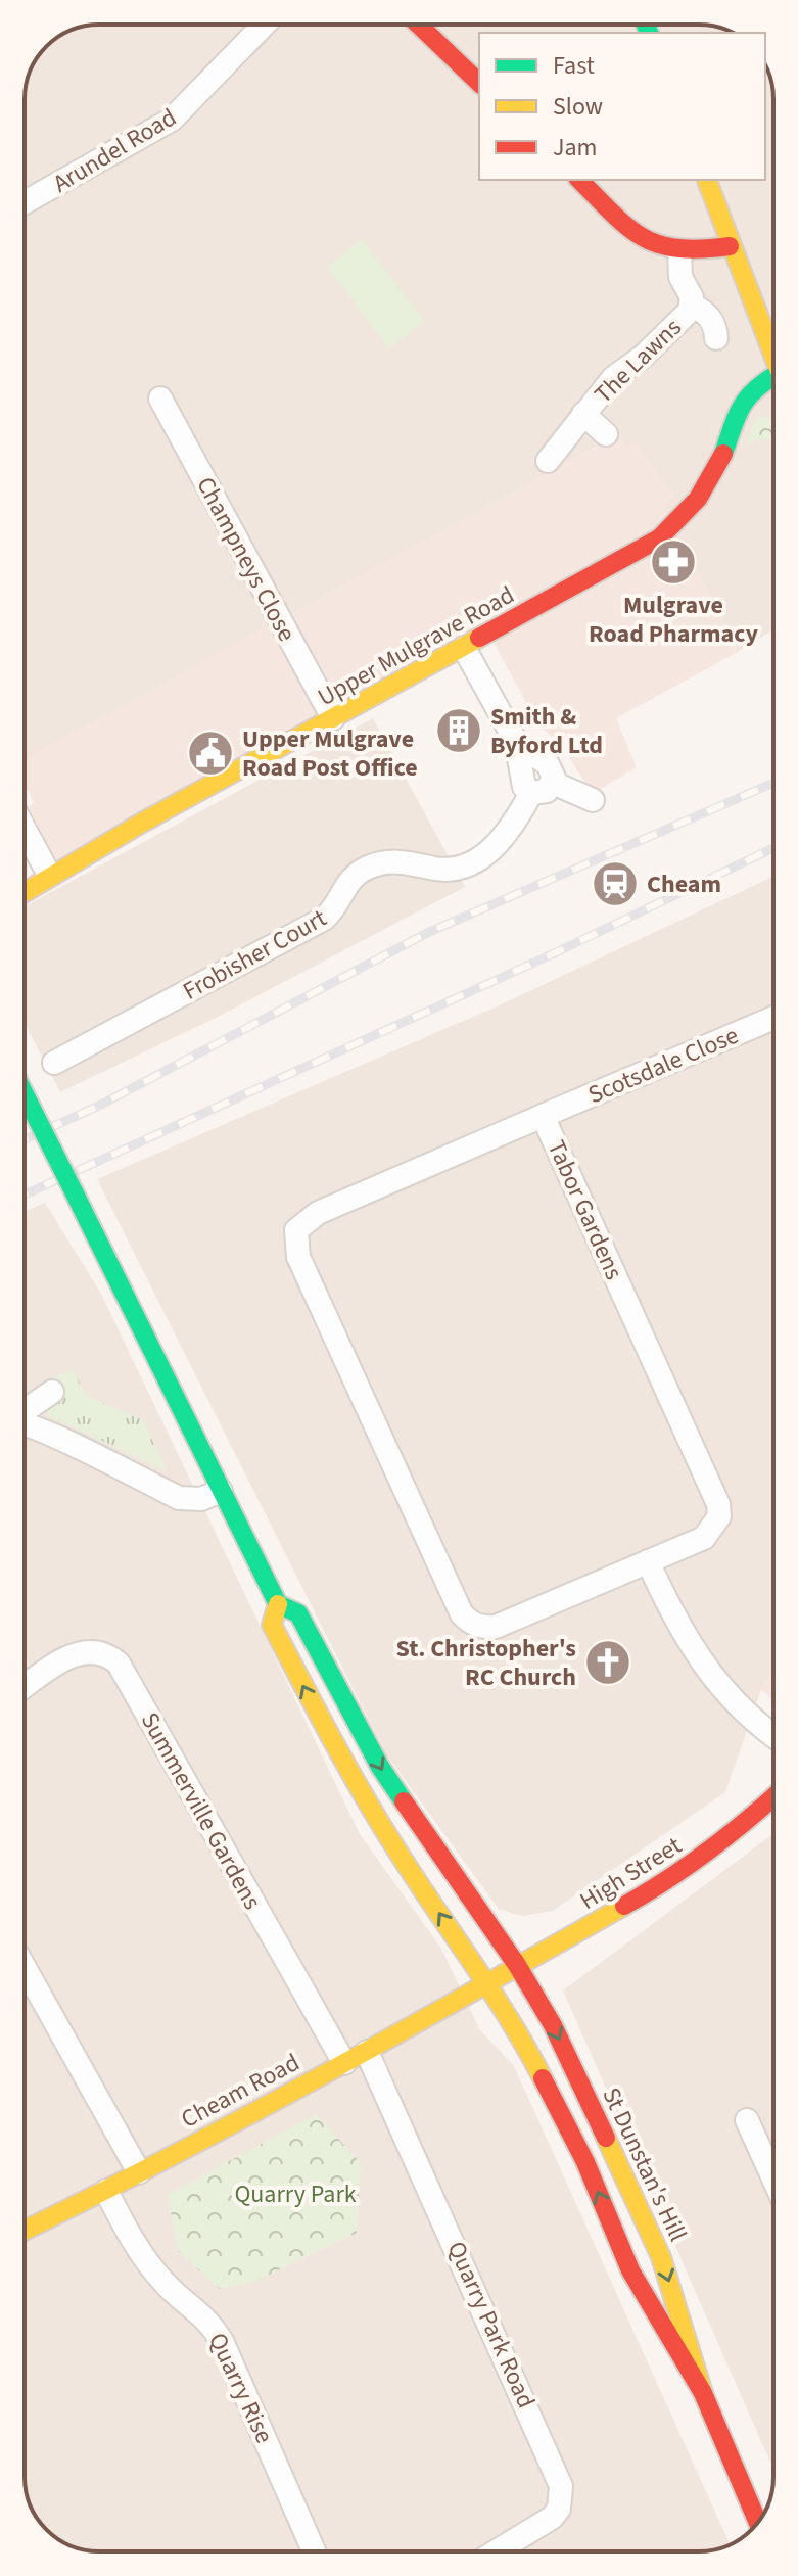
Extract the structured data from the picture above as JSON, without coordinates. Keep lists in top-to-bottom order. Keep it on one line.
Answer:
{"streets":{"main road":["Upper Mulgrave Road","High Street","Cheam Road","St Dunstan's Hill"],"street":["Arundel Road","The Lawns","Champneys Close","Frobisher Court","Scotsdale Close","Tabor Gardens","Summerville Gardens","Quarry Park Road","Quarry Rise"]},"crossings":[["Champneys Close","Upper Mulgrave Road"],["Scotsdale Close","Tabor Gardens"],["Summerville Gardens","Cheam Road"],["High Street","Cheam Road"],["High Street","St Dunstan's Hill"],["Cheam Road","St Dunstan's Hill"],["Cheam Road","Quarry Park Road"],["Cheam Road","Quarry Rise"]],"parks":["Quarry Park"],"places":{"pharmacy":["Mulgrave Road Pharmacy"],"building":["Smith & Byford Ltd"],"public building":["Upper Mulgrave Road Post Office"],"station":["Cheam"],"church":["St. Christopher's RC Church"]},"legend":["Fast","Slow","Jam"]}
